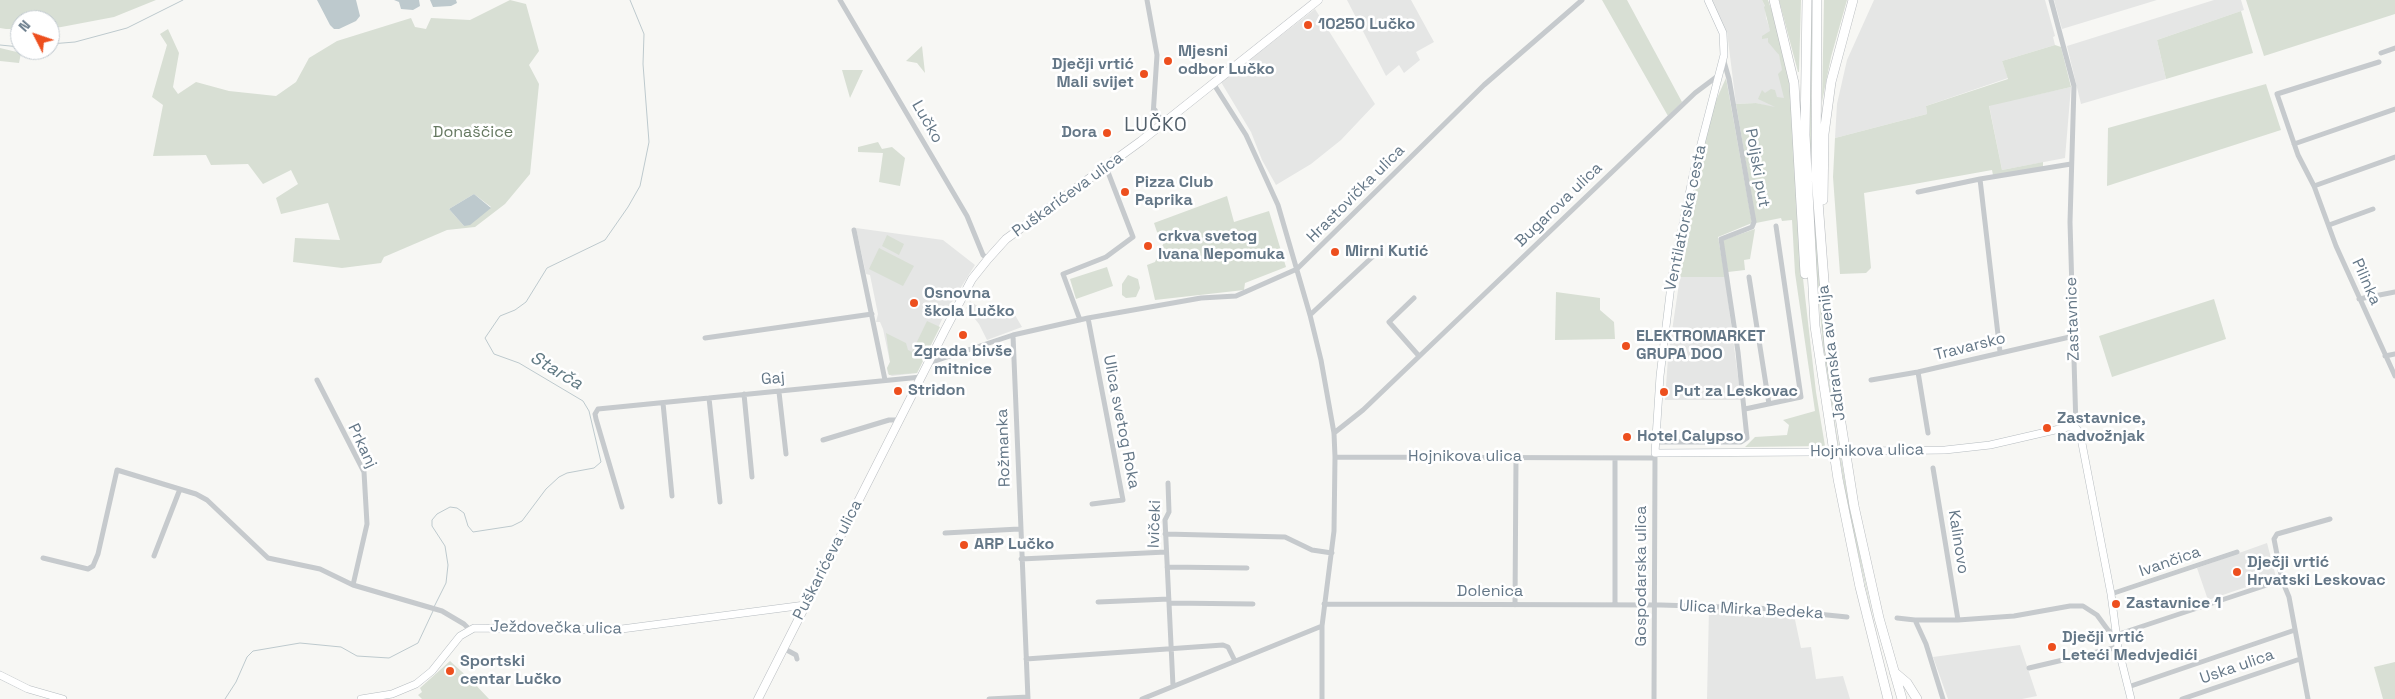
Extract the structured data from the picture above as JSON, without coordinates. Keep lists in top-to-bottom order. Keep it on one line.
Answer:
{"streets":{"highway":["Jadranska avenija"],"main road":["Puškarićeva ulica","Ventilatorska cesta","Zastavnice","Hojnikova ulica","Ježdovečka ulica"],"street":["Lučko","Poljski put","Hrastovička ulica","Bugarova ulica","Pilinka","Travarsko","Gaj","Ulica svetog Roka","Prkanj","Rožmanka","Ivičeki","Kalinovo","Ivančica","Gospodarska ulica","Dolenica","Ulica Mirka Bedeka","Uska ulica"]},"crossings":[["Lučko","Puškarićeva ulica"],["Poljski put","Ventilatorska cesta"],["Hrastovička ulica","Puškarićeva ulica"],["Hrastovička ulica","Ulica svetog Roka"],["Hrastovička ulica","Rožmanka"],["Puškarićeva ulica","Gaj"],["Puškarićeva ulica","Ježdovečka ulica"],["Bugarova ulica","Ventilatorska cesta"],["Ventilatorska cesta","Hojnikova ulica"],["Ventilatorska cesta","Gospodarska ulica"],["Zastavnice","Travarsko"],["Zastavnice","Hojnikova ulica"],["Zastavnice","Ivančica"],["Hojnikova ulica","Gospodarska ulica"],["Gospodarska ulica","Dolenica"],["Gospodarska ulica","Ulica Mirka Bedeka"],["Dolenica","Ulica Mirka Bedeka"]],"districts":["LUČKO"],"water":["Starča"],"parks":["Donaščice"],"places":["10250 Lučko","Mjesni odbor Lučko","Dječji vrtić Mali svijet","Dora","Pizza Club Paprika","crkva svetog Ivana Nepomuka","Mirni Kutić","Osnovna škola Lučko","Zgrada bivše mitnice","ELEKTROMARKET GRUPA DOO","Stridon","Put za Leskovac","Zastavnice, nadvožnjak","Hotel Calypso","ARP Lučko","Dječji vrtić Hrvatski Leskovac","Zastavnice 1","Dječji vrtić Leteći Medvjedići","Sportski centar Lučko"],"north":"top left"}
